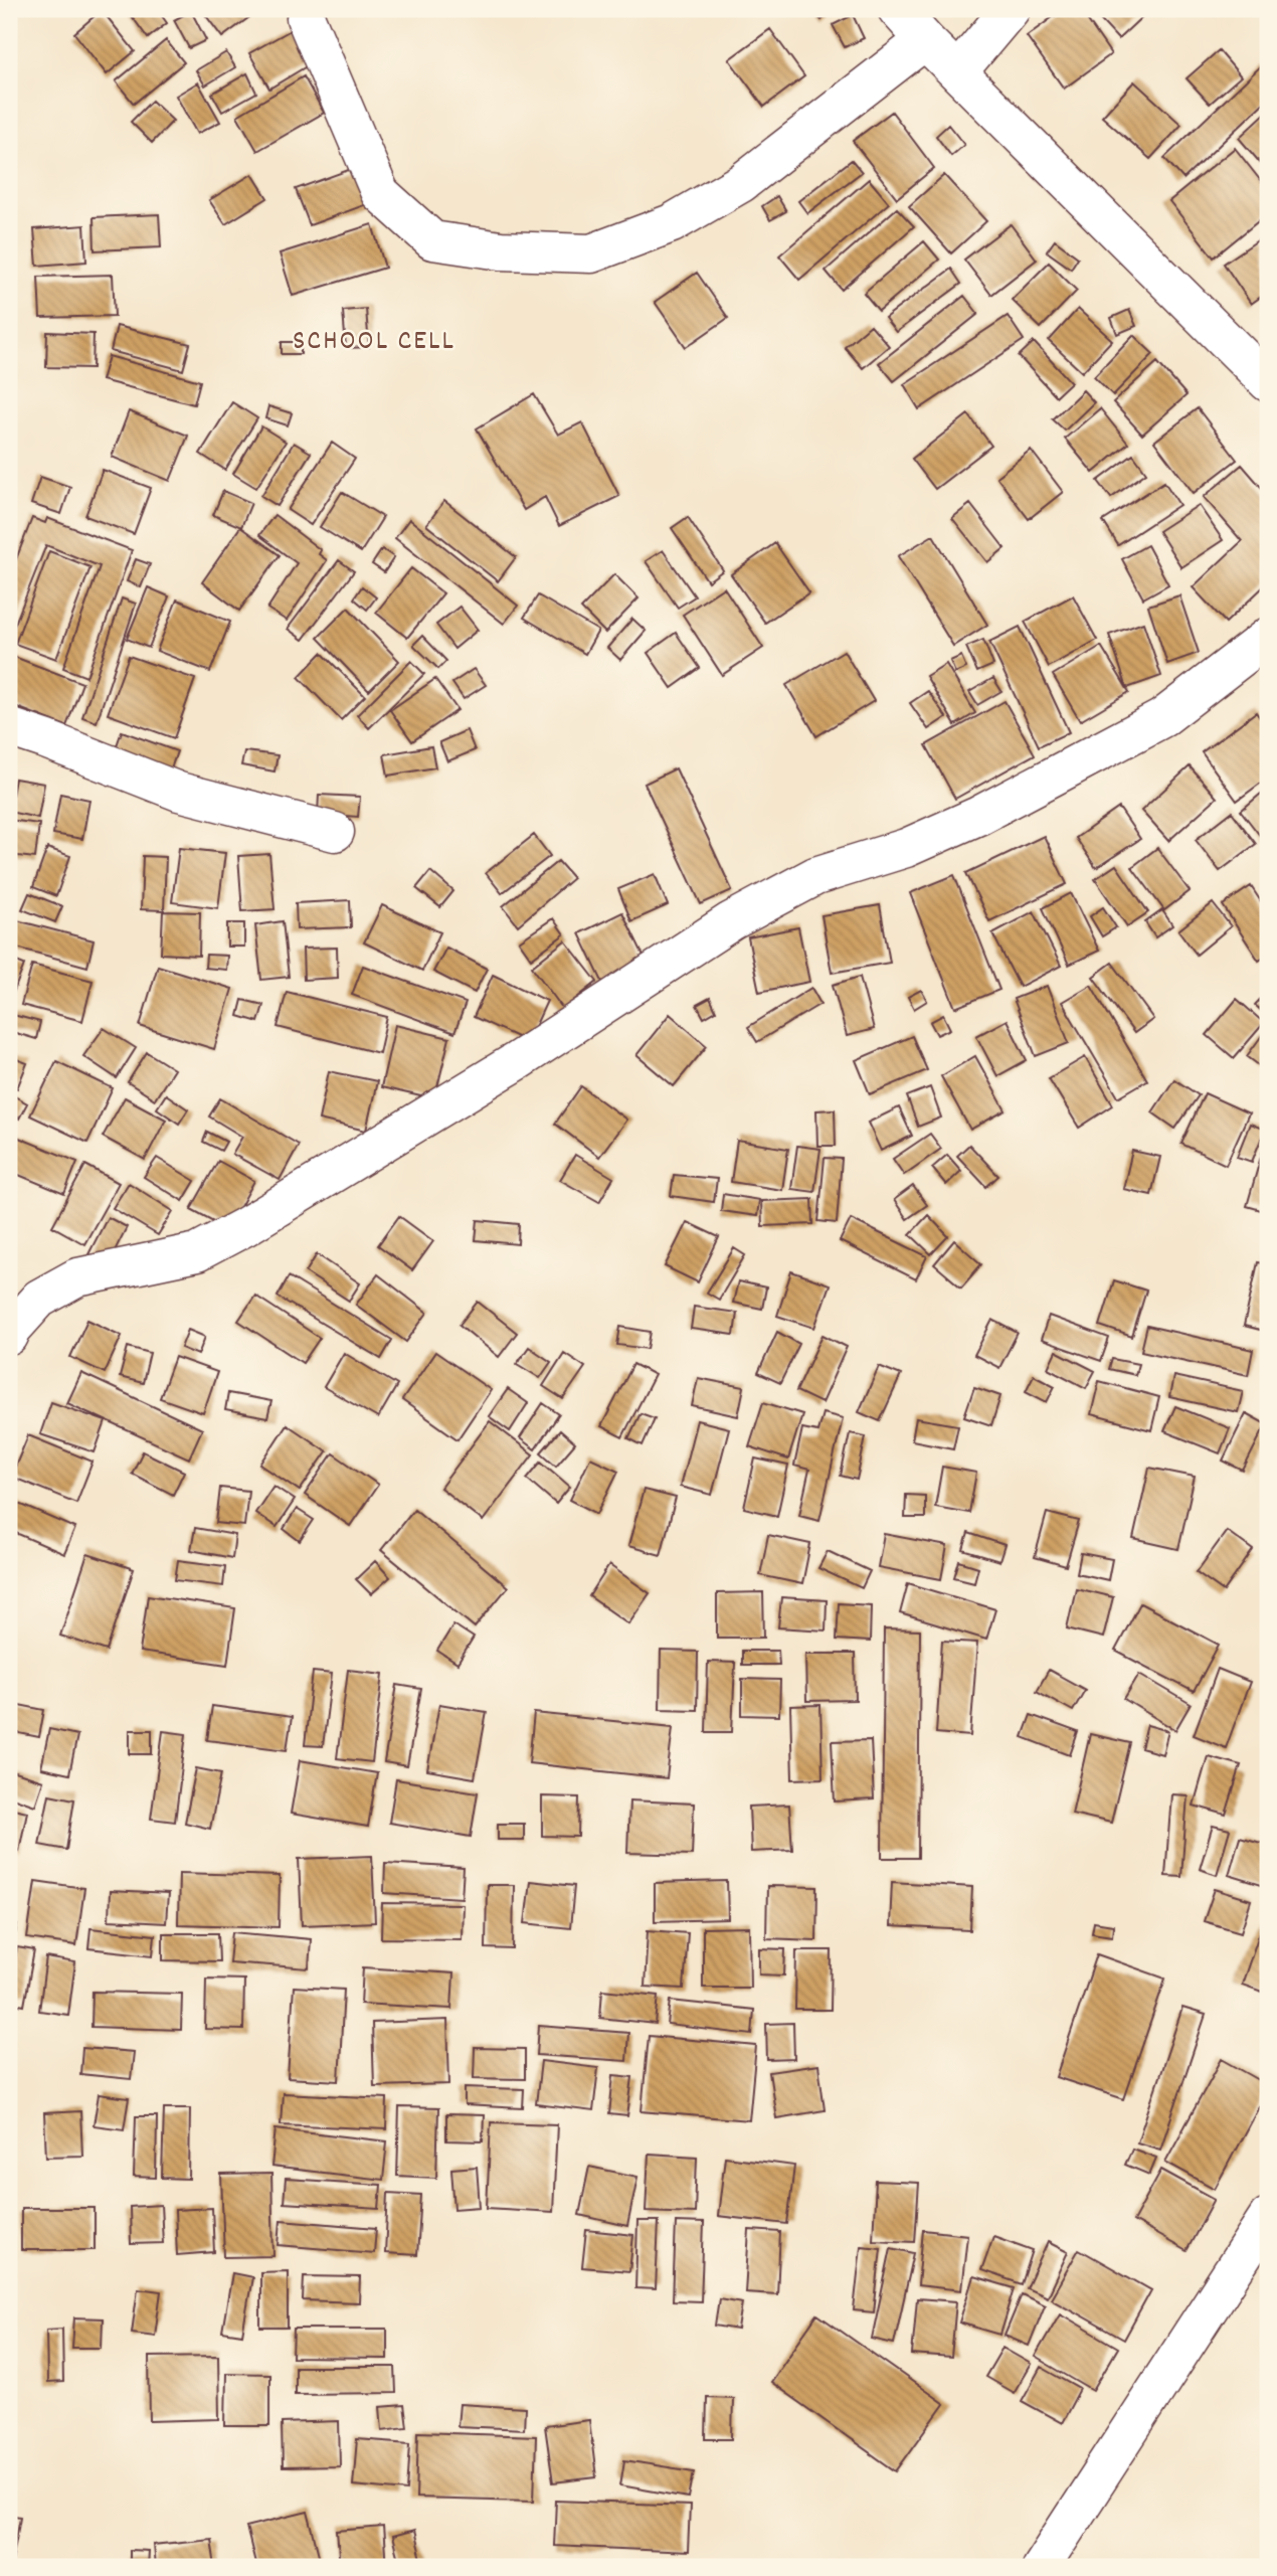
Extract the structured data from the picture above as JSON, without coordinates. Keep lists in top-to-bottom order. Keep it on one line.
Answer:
{"districts":["SCHOOL CELL"]}
